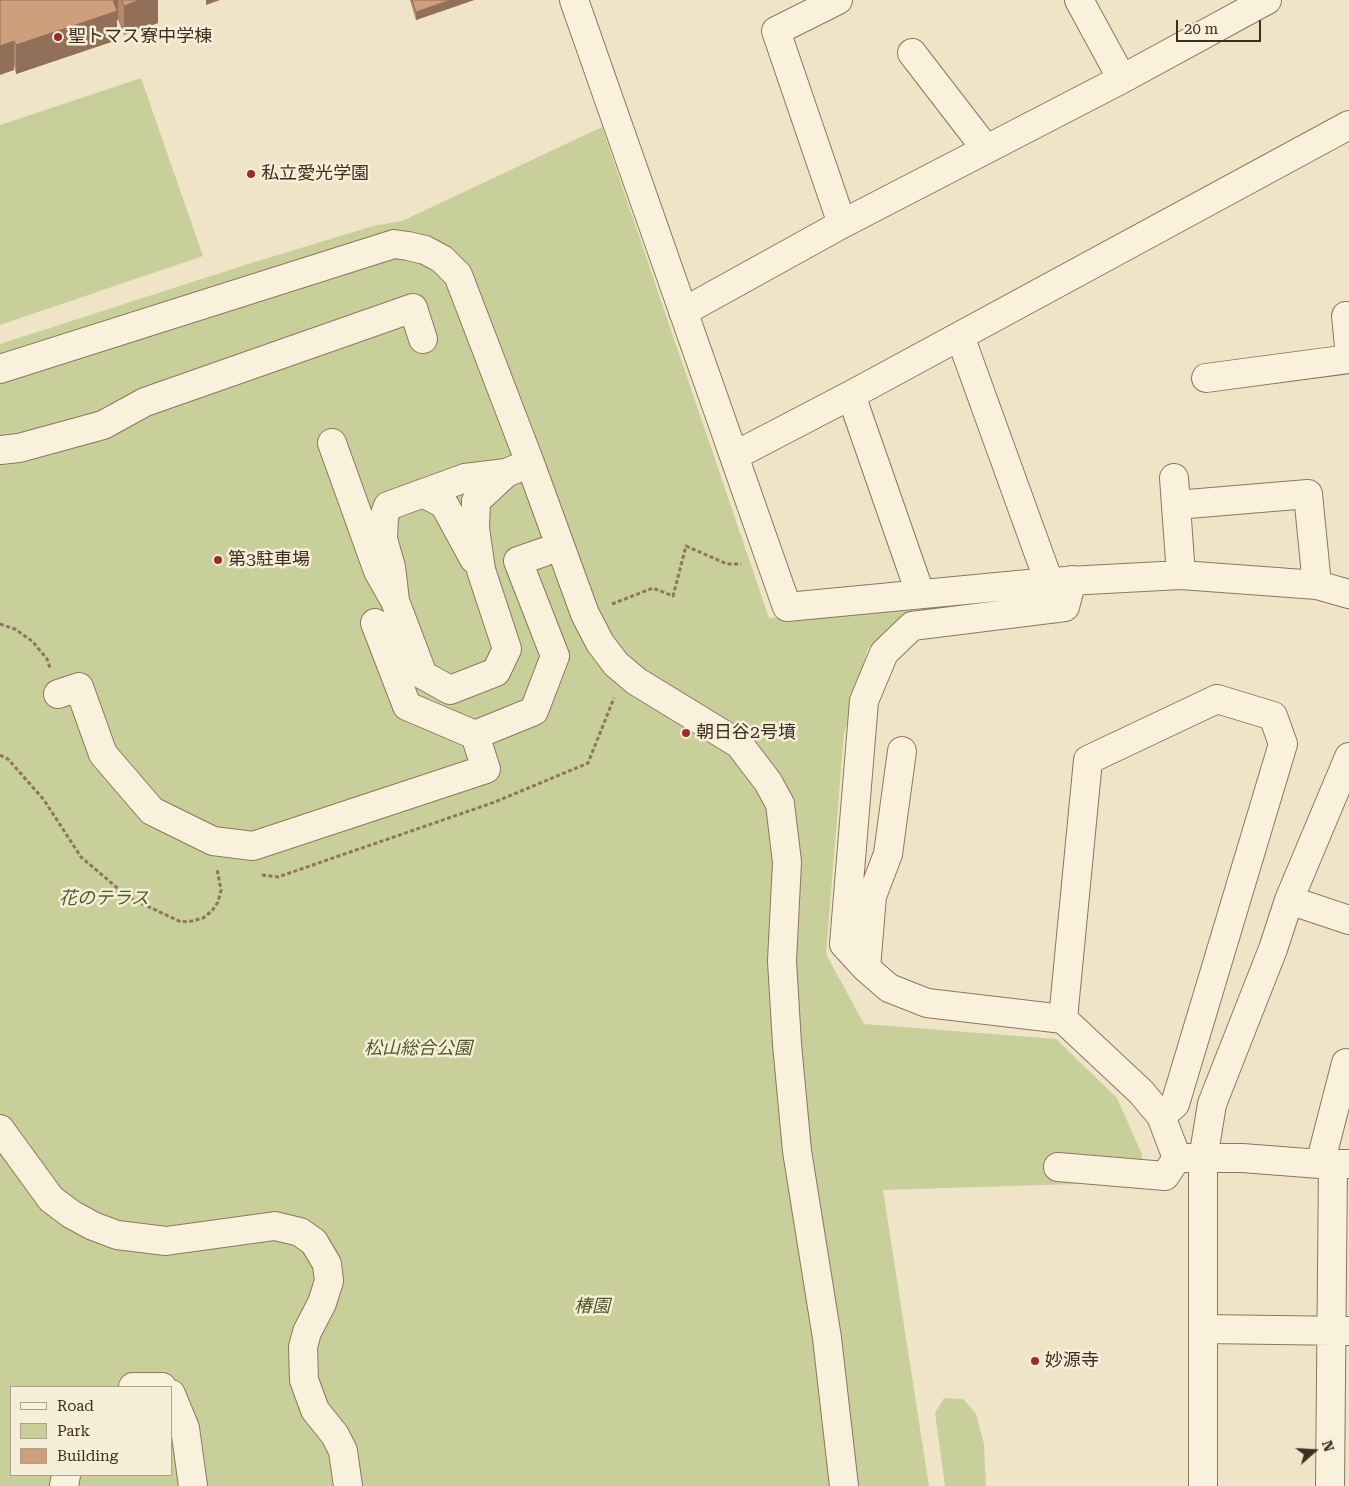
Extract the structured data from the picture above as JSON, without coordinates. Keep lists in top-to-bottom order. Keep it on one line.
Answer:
{"parks":["花のテラス","松山総合公園","椿園"],"places":["聖トマス寮中学棟","私立愛光学園","第3駐車場","朝日谷2号墳","妙源寺"],"legend":["Road","Park","Building"],"scale_bar":"20 m","north":"right"}
